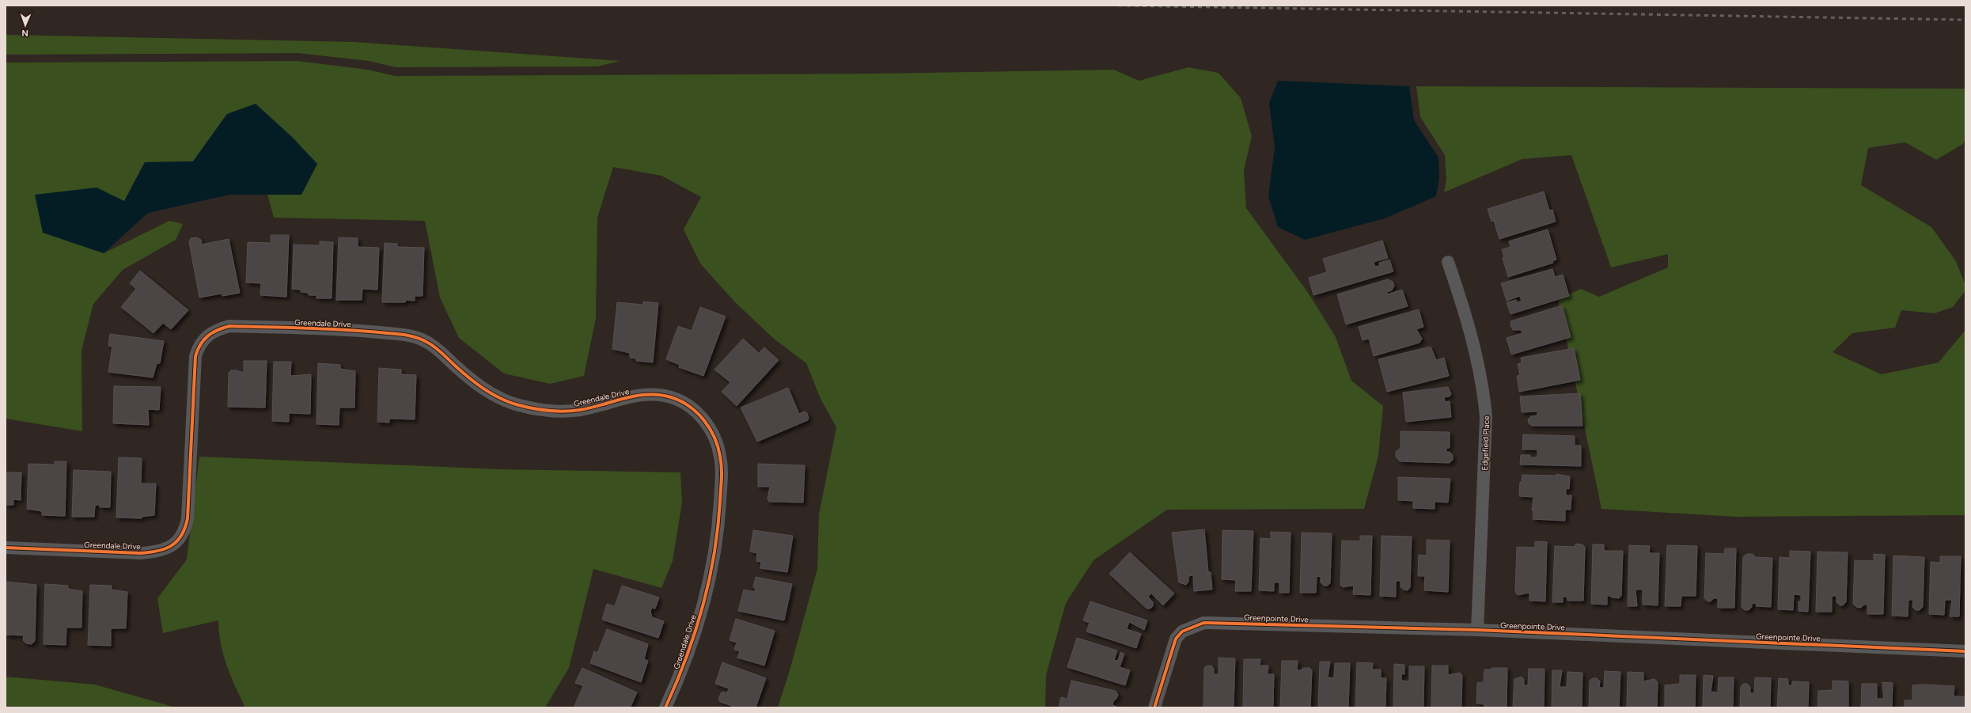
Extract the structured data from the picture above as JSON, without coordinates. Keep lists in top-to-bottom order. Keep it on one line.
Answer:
{"streets":{"street":["Greendale Drive","Edgefield Place","Greenpointe Drive"]},"crossings":[["Edgefield Place","Greenpointe Drive"]],"north":"bottom"}
